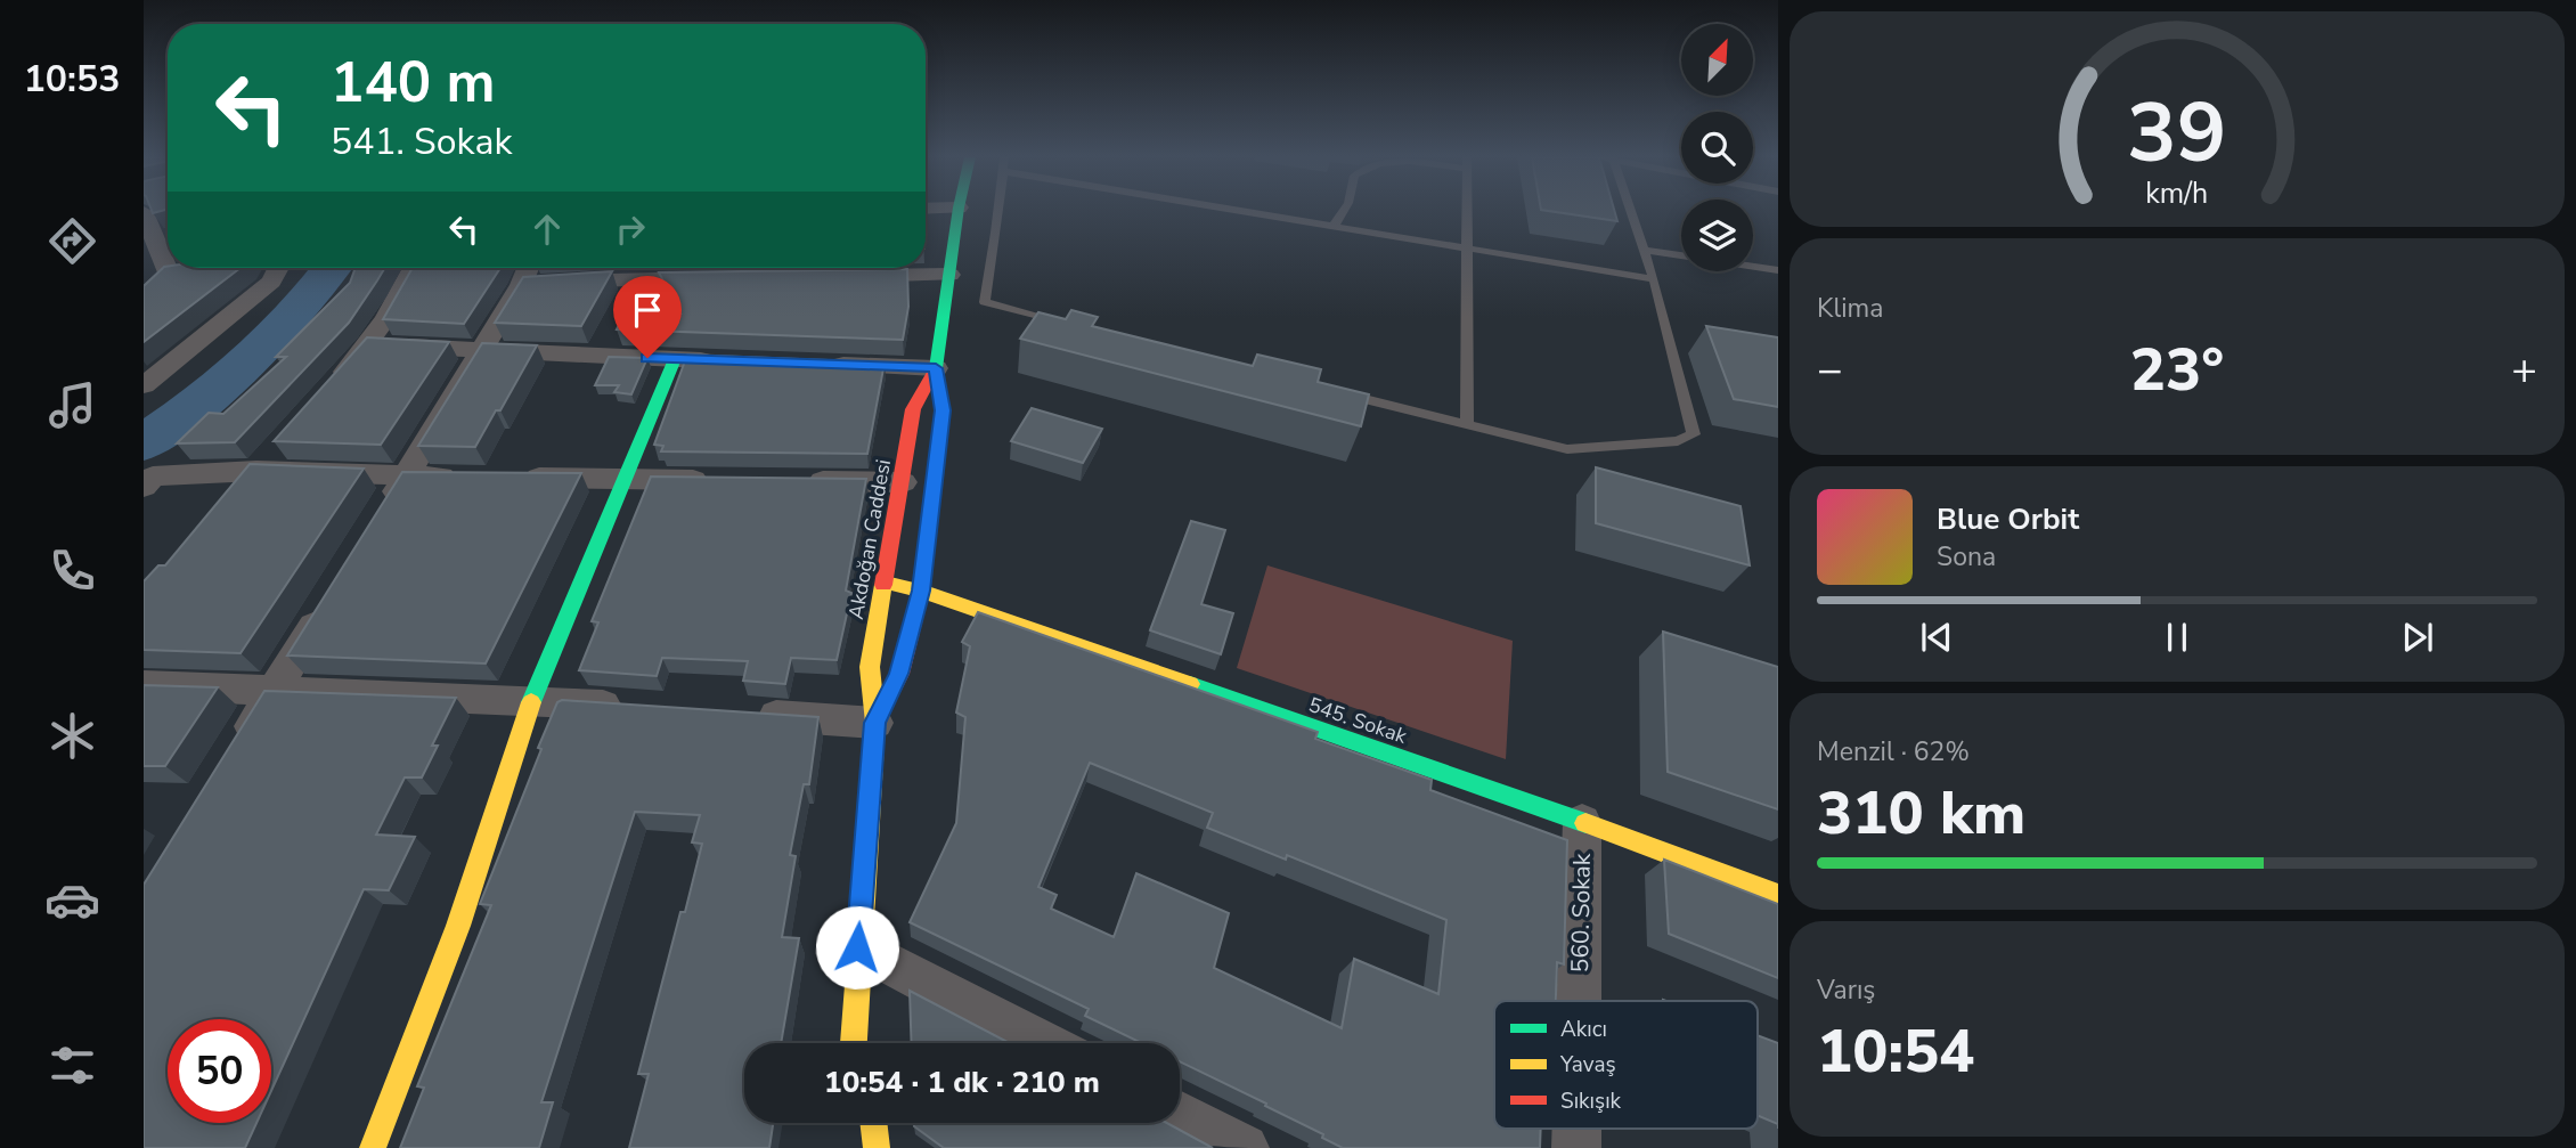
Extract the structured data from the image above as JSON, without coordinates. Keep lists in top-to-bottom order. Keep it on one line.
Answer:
{"streets":{"main road":["Akdoğan Caddesi","545. Sokak"],"street":["560. Sokak"]},"crossings":[["Akdoğan Caddesi","545. Sokak"],["545. Sokak","560. Sokak"]],"legend":["Akıcı","Yavaş","Sıkışık"],"north":"top right","page":{"tabs":"10:53","turn":["140 m","541. Sokak"],"tile":["Klima",["Menzil · 62%","310 km"],["Varış","10:54"]],"heat":["−","23°","+"],"song":["Blue Orbit","Sona"],"limit":"50","trip":"10:54 · 1 dk · 210 m","gauge":["39","km/h"]}}
